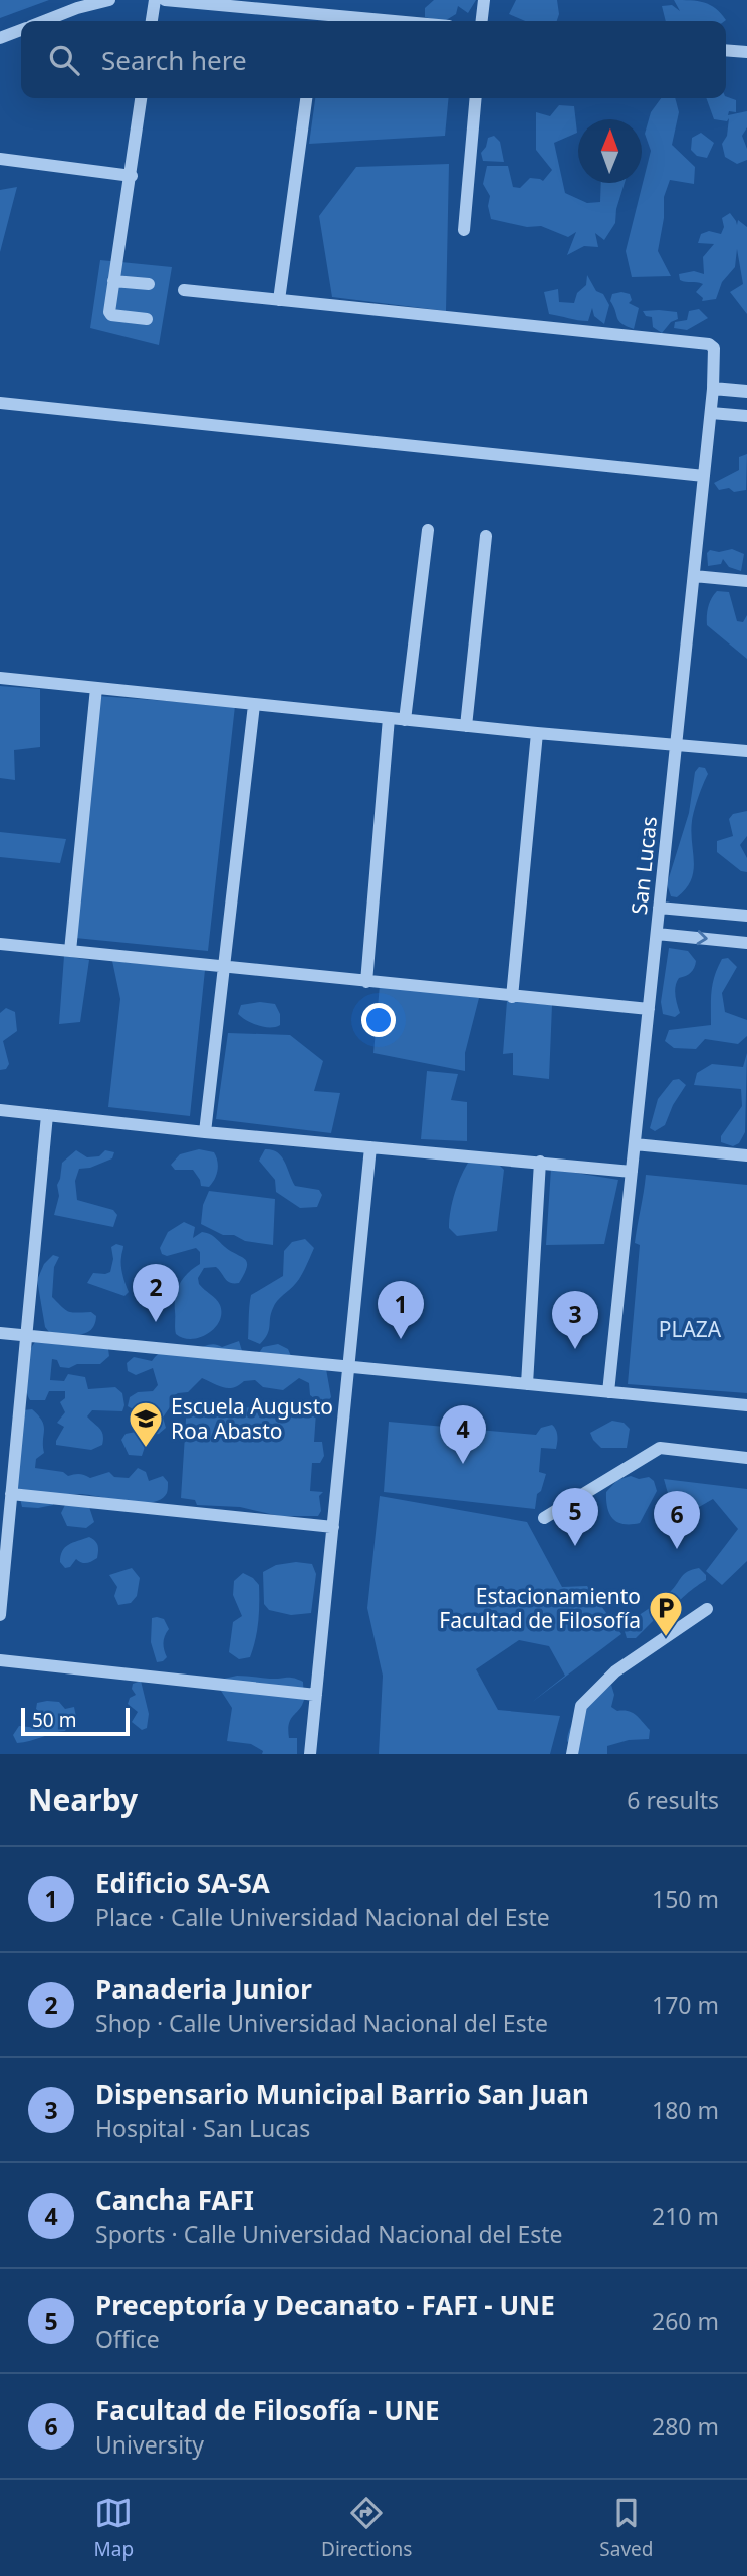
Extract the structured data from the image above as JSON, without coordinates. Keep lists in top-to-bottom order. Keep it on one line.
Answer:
{"streets":{"street":["San Lucas"]},"parks":["PLAZA"],"places":{"school or university":["Escuela Augusto Roa Abasto"],"parking":["Estacionamiento Facultad de Filosofía"]},"scale_bar":"50 m","north":"top","page":{"search":"Search here","pins":["2","1","3","4","5","6"],"scale":"50 m","heading":["Nearby","6 results"],"list":[{"mark":"1","name":"Edificio SA-SA","note":"Place · Calle Universidad Nacional del Este","value":"150 m"},{"mark":"2","name":"Panaderia Junior","note":"Shop · Calle Universidad Nacional del Este","value":"170 m"},{"mark":"3","name":"Dispensario Municipal Barrio San Juan","note":"Hospital · San Lucas","value":"180 m"},{"mark":"4","name":"Cancha FAFI","note":"Sports · Calle Universidad Nacional del Este","value":"210 m"},{"mark":"5","name":"Preceptoría y Decanato - FAFI - UNE","note":"Office","value":"260 m"},{"mark":"6","name":"Facultad de Filosofía - UNE","note":"University","value":"280 m"}],"nav":["Map","Directions","Saved"]}}
